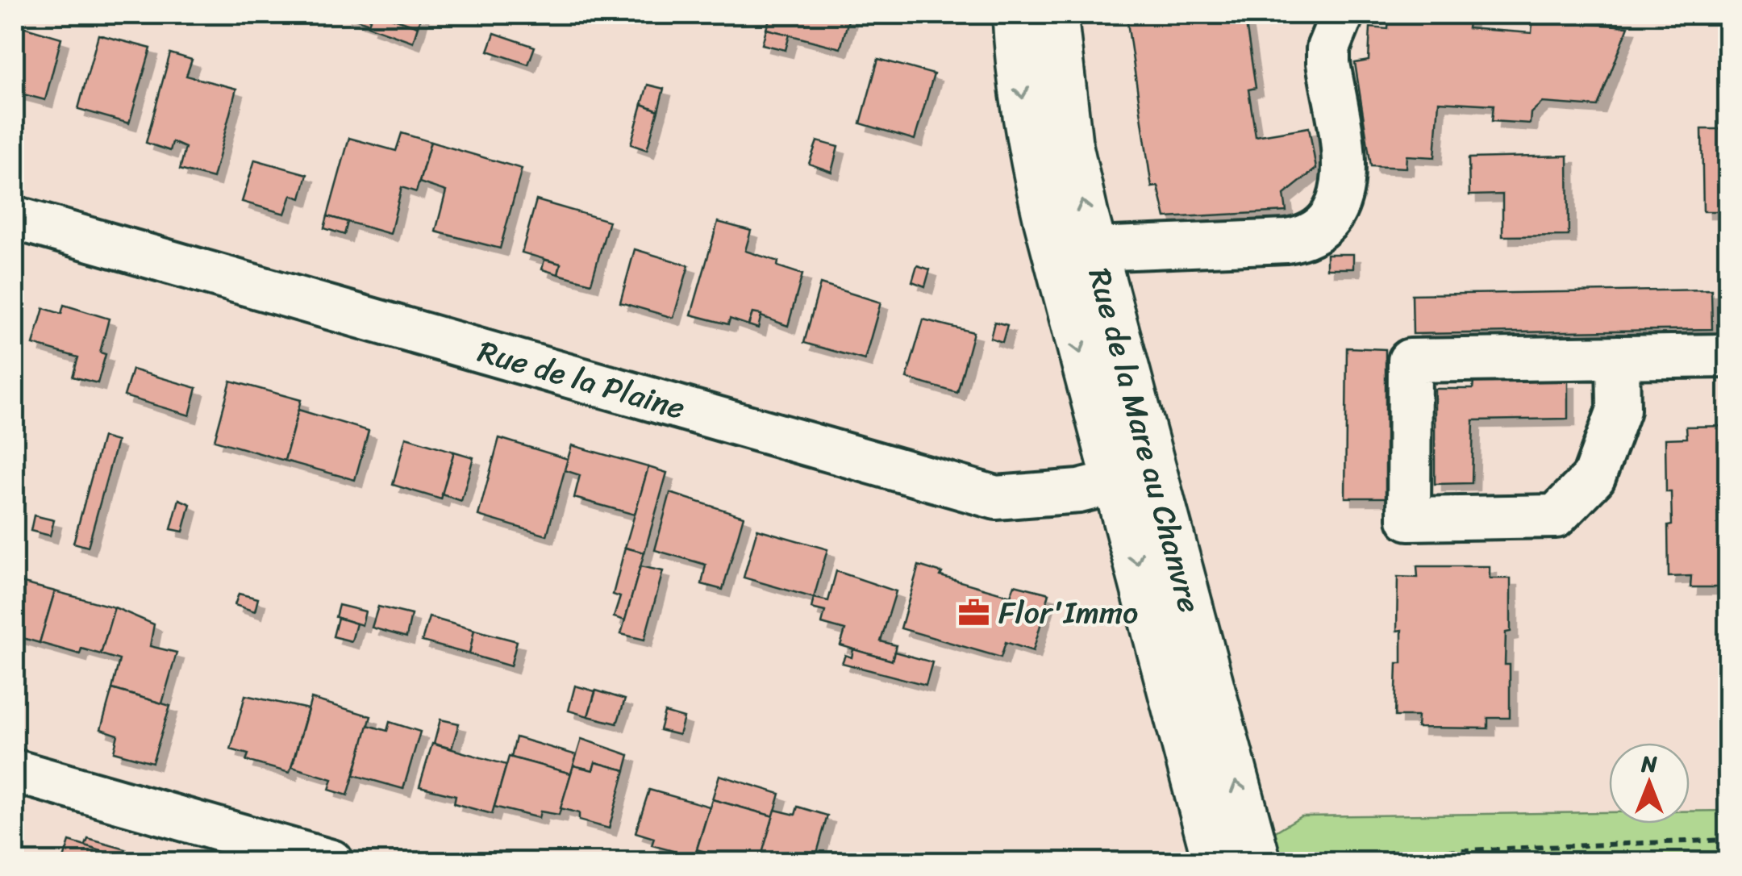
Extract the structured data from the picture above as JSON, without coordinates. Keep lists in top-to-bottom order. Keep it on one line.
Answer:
{"streets":{"main road":["Rue de la Mare au Chanvre"],"street":["Rue de la Plaine"]},"crossings":[["Rue de la Plaine","Rue de la Mare au Chanvre"]],"places":{"office":["Flor'Immo"]},"north":"top"}
